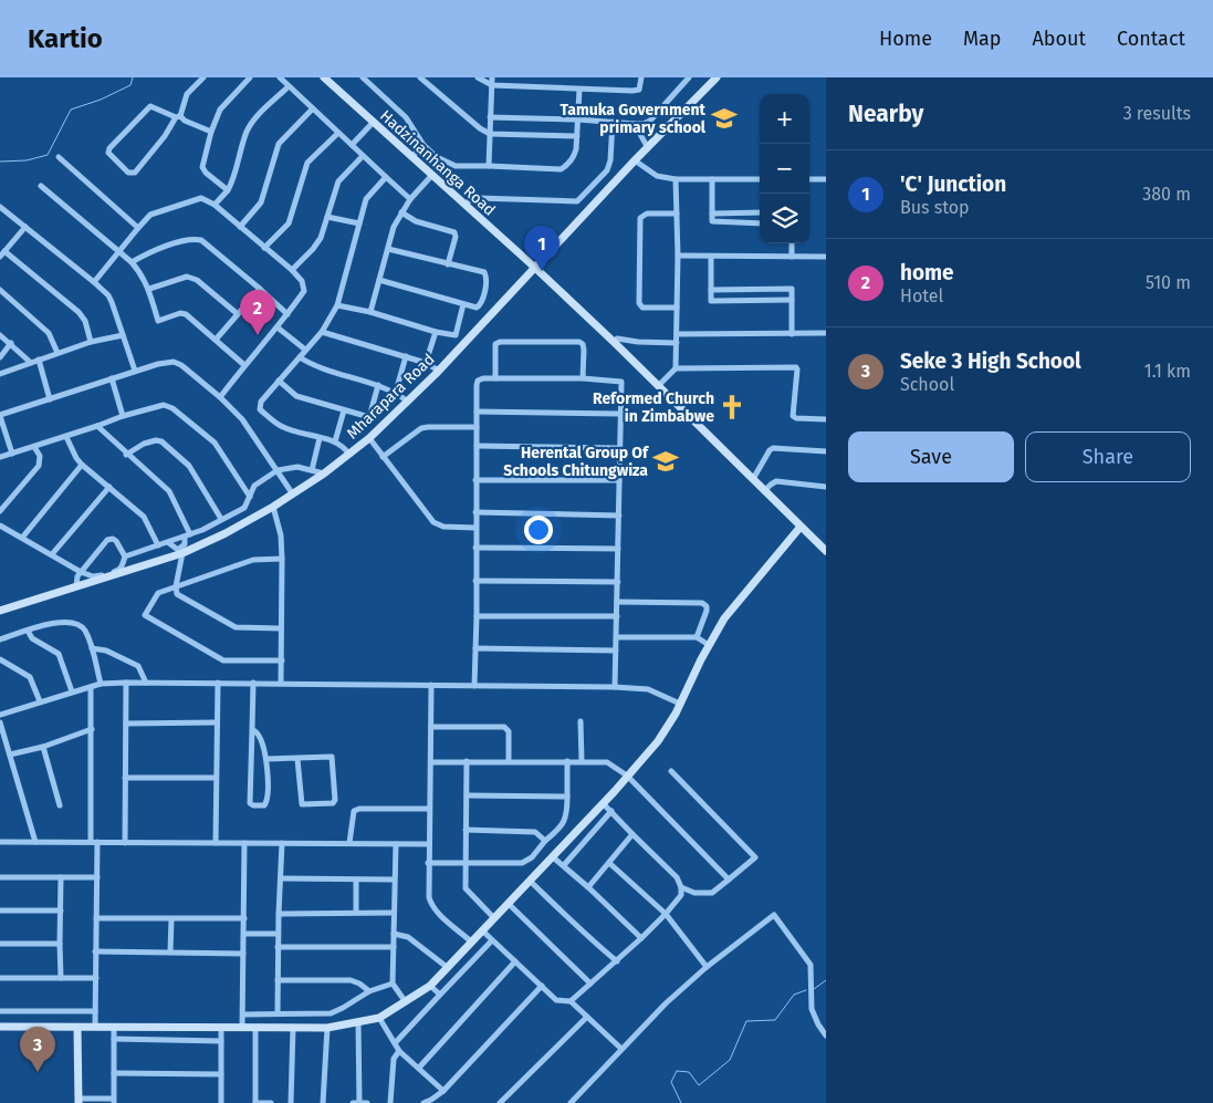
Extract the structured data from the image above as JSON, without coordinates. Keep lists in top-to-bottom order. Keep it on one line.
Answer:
{"streets":{"street":["Hadzinanhanga Road","Mharapara Road"]},"crossings":[["Hadzinanhanga Road","Mharapara Road"]],"places":{"school or university":["Tamuka Government primary school","Herental Group Of Schools Chitungwiza"],"church":["Reformed Church in Zimbabwe"]},"page":{"header":"Kartio","nav":["Home","Map","About","Contact"],"heading":["Nearby","3 results"],"map_buttons":["+","−"],"list":[{"mark":"1","name":"'C' Junction","note":"Bus stop","value":"380 m"},{"mark":"2","name":"home","note":"Hotel","value":"510 m"},{"mark":"3","name":"Seke 3 High School","note":"School","value":"1.1 km"}],"pins":["1","2","3"],"buttons":["Save","Share"]}}
